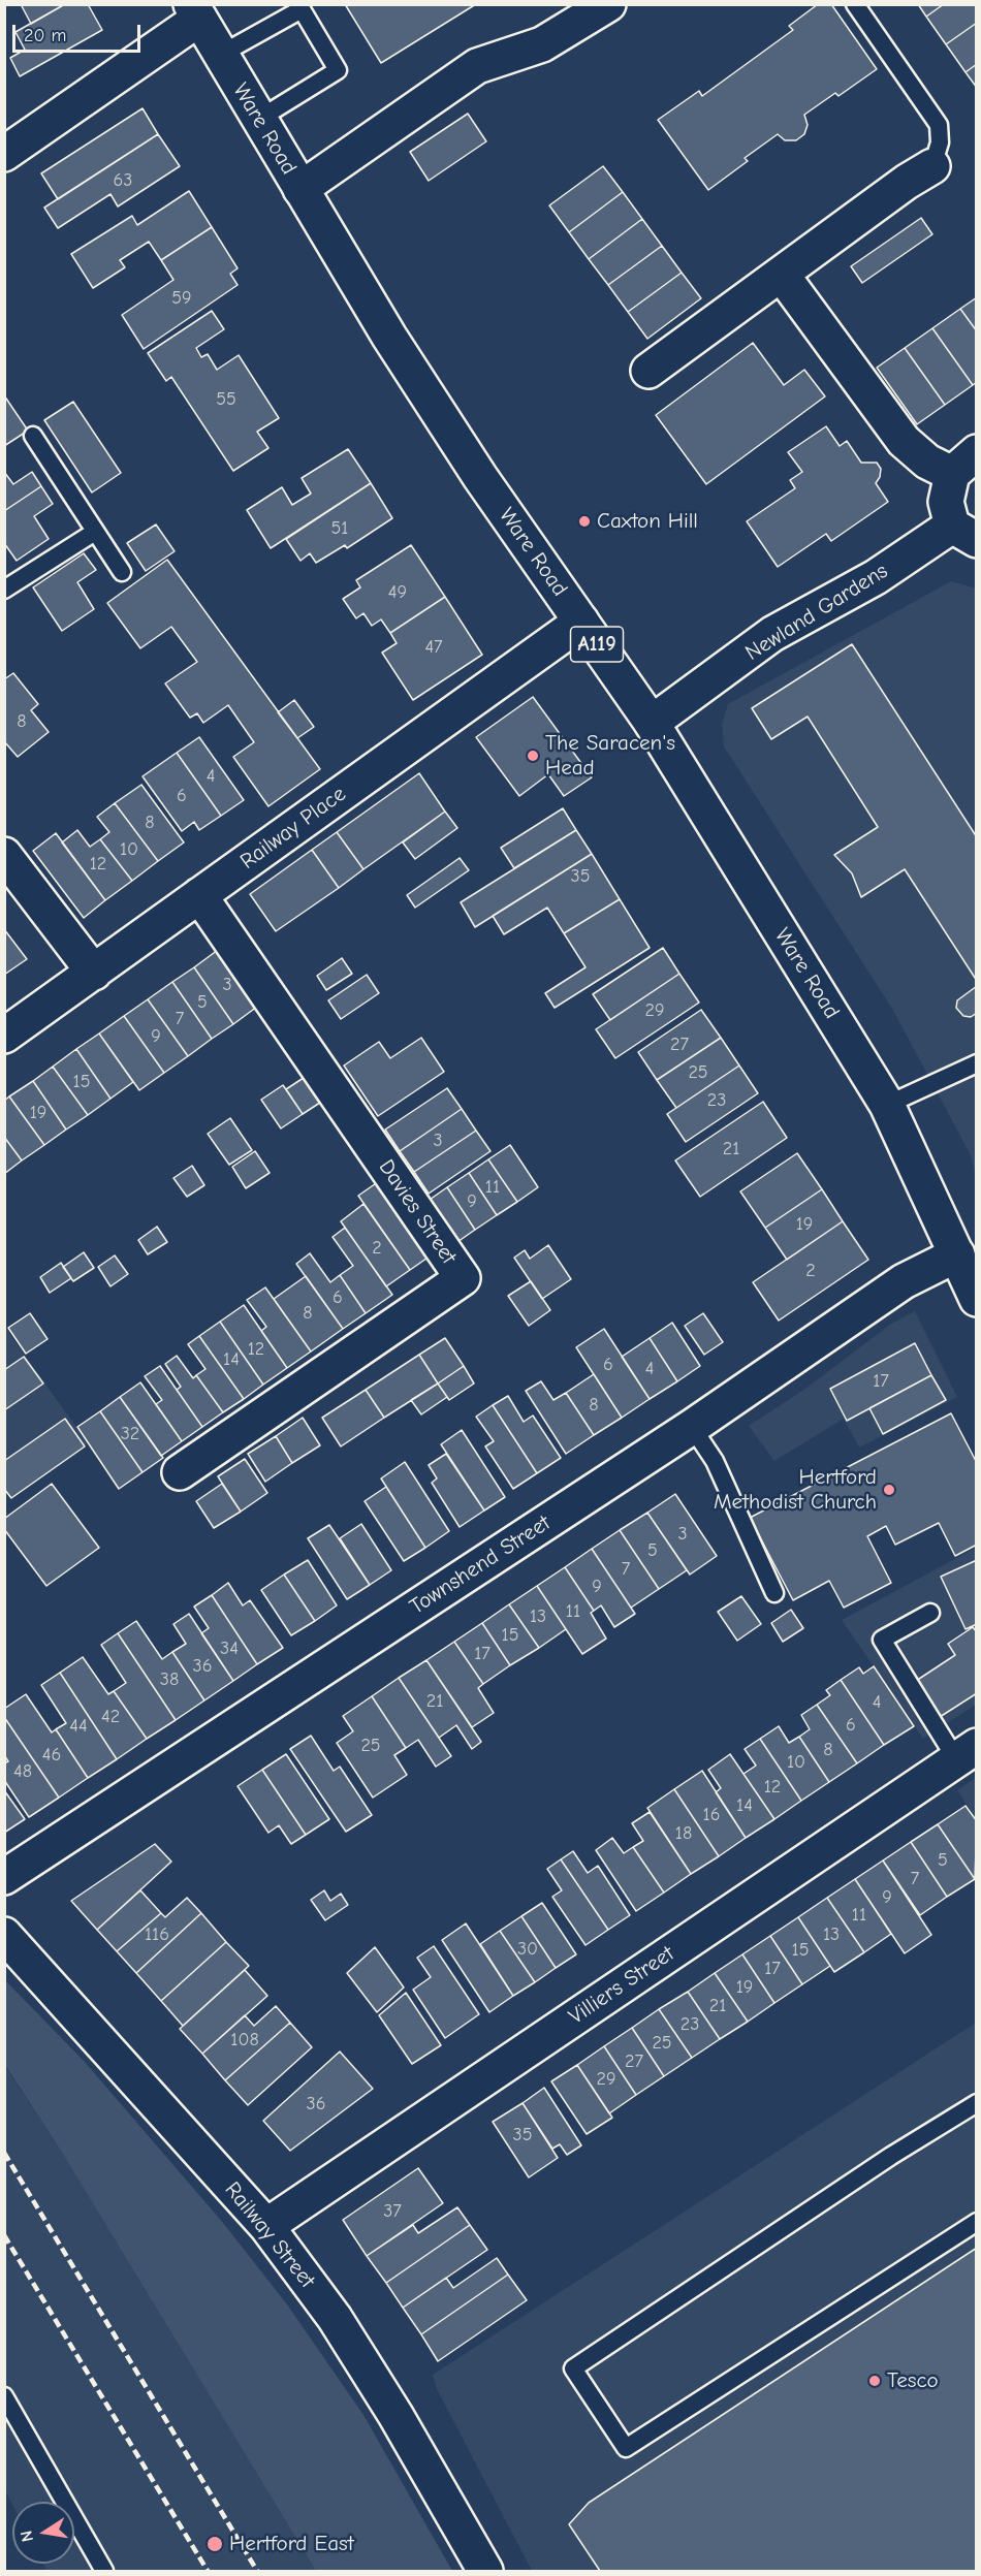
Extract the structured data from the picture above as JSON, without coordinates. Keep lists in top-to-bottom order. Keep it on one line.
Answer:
{"streets":{"street":["Ware Road","Newland Gardens","A119","Railway Place","Davies Street","Townshend Street","Villiers Street","Railway Street"]},"crossings":[["Ware Road","Newland Gardens"],["Ware Road","Railway Place"],["Ware Road","Townshend Street"],["Railway Place","Davies Street"],["Villiers Street","Railway Street"]],"places":["Caxton Hill","The Saracen's Head","Hertford Methodist Church","Tesco","Hertford East"],"house_numbers":["63","59","55","51","49","47","8","4","6","8","10","12","35","3","5","29","7","9","27","25","15","23","19","3","21","11","9","19","2","2","6","8","12","14","6","4","17","8","32","3","5","7","9","11","13","15","34","17","36","38","21","4","42","6","44","25","8","46","10","48","12","14","16","18","5","7","9","11","116","13","30","15","17","19","21","23","108","25","27","29","36","35","37"],"scale_bar":"20 m","north":"left"}
